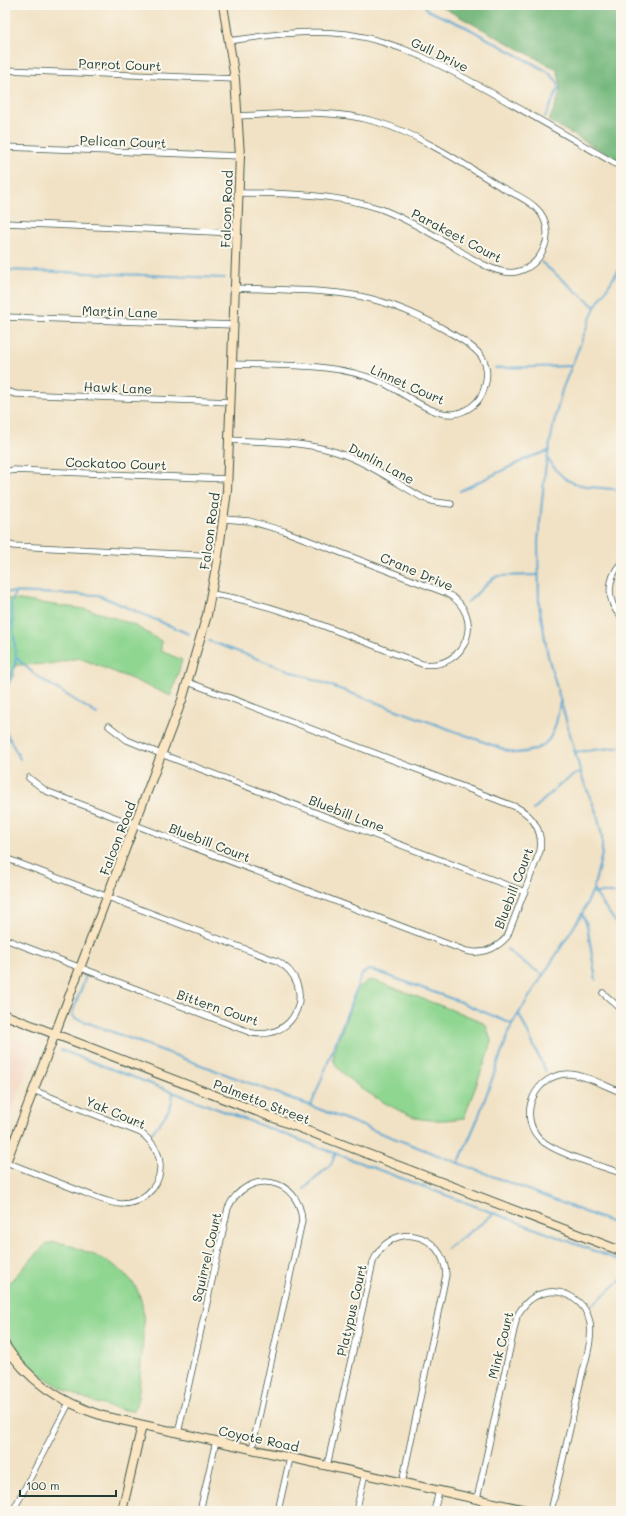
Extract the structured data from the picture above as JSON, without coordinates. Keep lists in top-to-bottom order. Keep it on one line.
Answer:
{"streets":{"street":["Gull Drive","Parrot Court","Pelican Court","Falcon Road","Parakeet Court","Martin Lane","Linnet Court","Hawk Lane","Cockatoo Court","Dunlin Lane","Crane Drive","Bluebill Lane","Bluebill Court","Bittern Court","Palmetto Street","Yak Court","Squirrel Court","Platypus Court","Mink Court","Coyote Road"]},"crossings":[["Gull Drive","Falcon Road"],["Parrot Court","Falcon Road"],["Pelican Court","Falcon Road"],["Falcon Road","Parakeet Court"],["Falcon Road","Martin Lane"],["Falcon Road","Linnet Court"],["Falcon Road","Hawk Lane"],["Falcon Road","Cockatoo Court"],["Falcon Road","Dunlin Lane"],["Falcon Road","Crane Drive"],["Falcon Road","Bluebill Lane"],["Falcon Road","Bluebill Court"],["Falcon Road","Bittern Court"],["Falcon Road","Palmetto Street"],["Bluebill Lane","Bluebill Court"],["Squirrel Court","Coyote Road"],["Platypus Court","Coyote Road"],["Mink Court","Coyote Road"]],"scale_bar":"100 m"}
